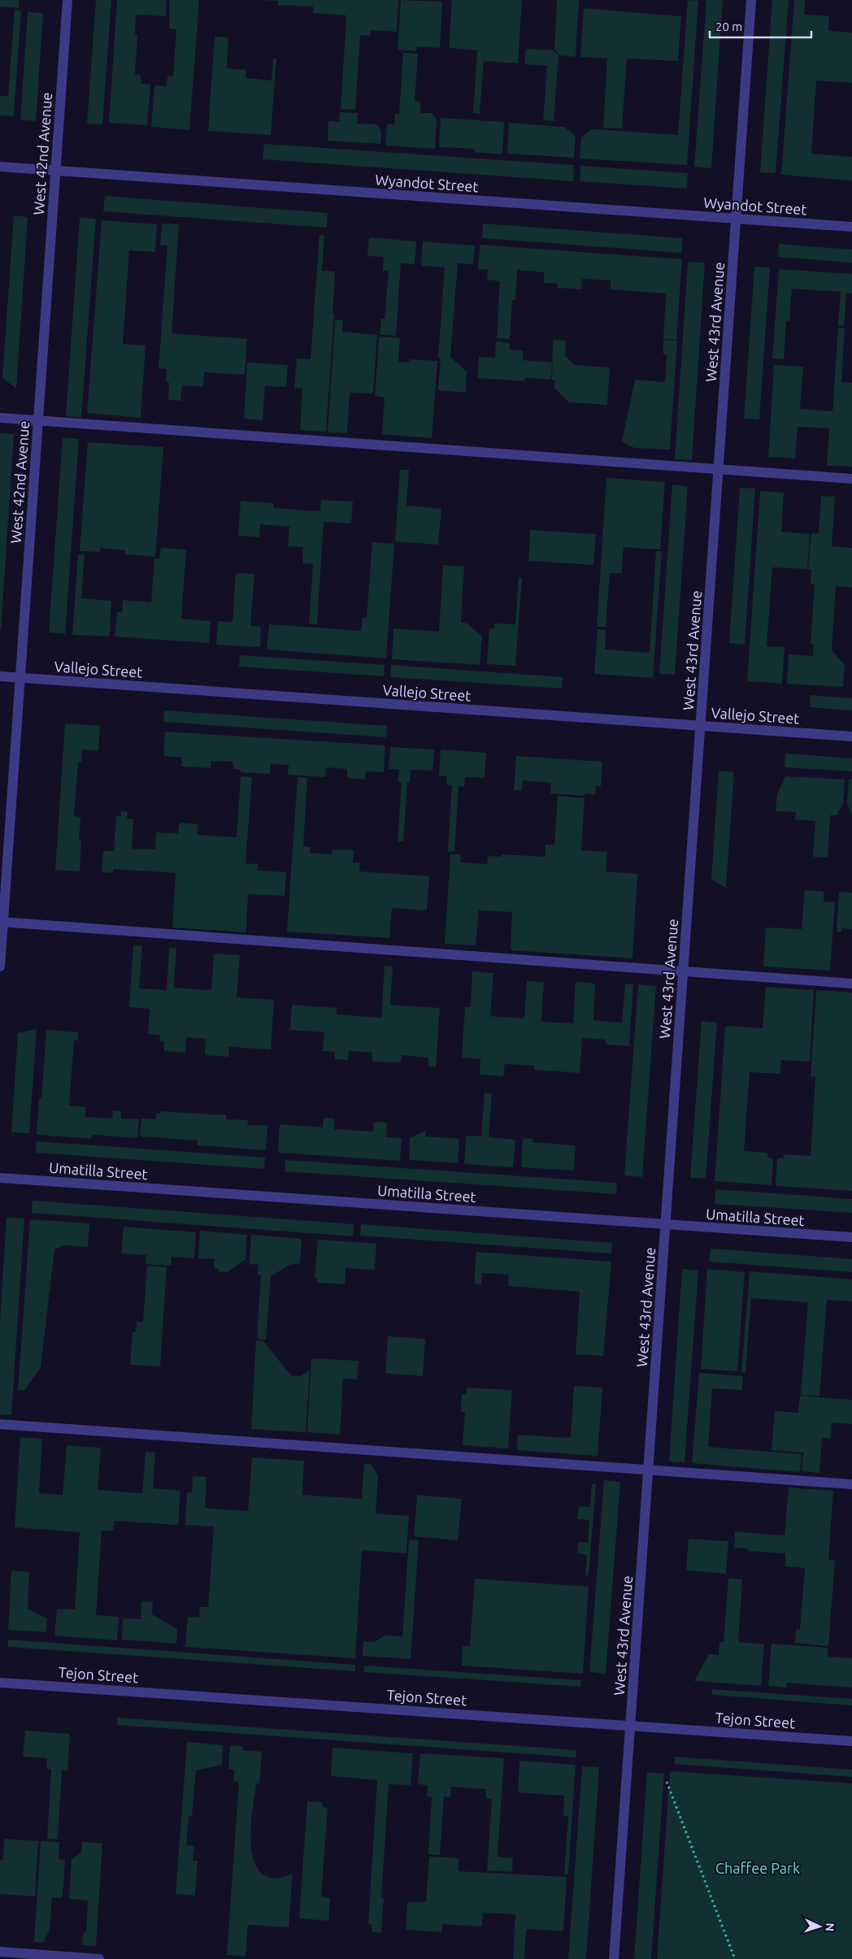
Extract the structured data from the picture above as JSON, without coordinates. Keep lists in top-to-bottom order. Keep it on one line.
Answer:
{"streets":{"street":["West 42nd Avenue","Wyandot Street","West 43rd Avenue","Vallejo Street","Umatilla Street","Tejon Street"]},"crossings":[["West 42nd Avenue","Wyandot Street"],["West 42nd Avenue","Vallejo Street"],["Wyandot Street","West 43rd Avenue"],["West 43rd Avenue","Vallejo Street"],["West 43rd Avenue","Umatilla Street"],["West 43rd Avenue","Tejon Street"]],"parks":["Chaffee Park"],"scale_bar":"20 m","north":"right"}
